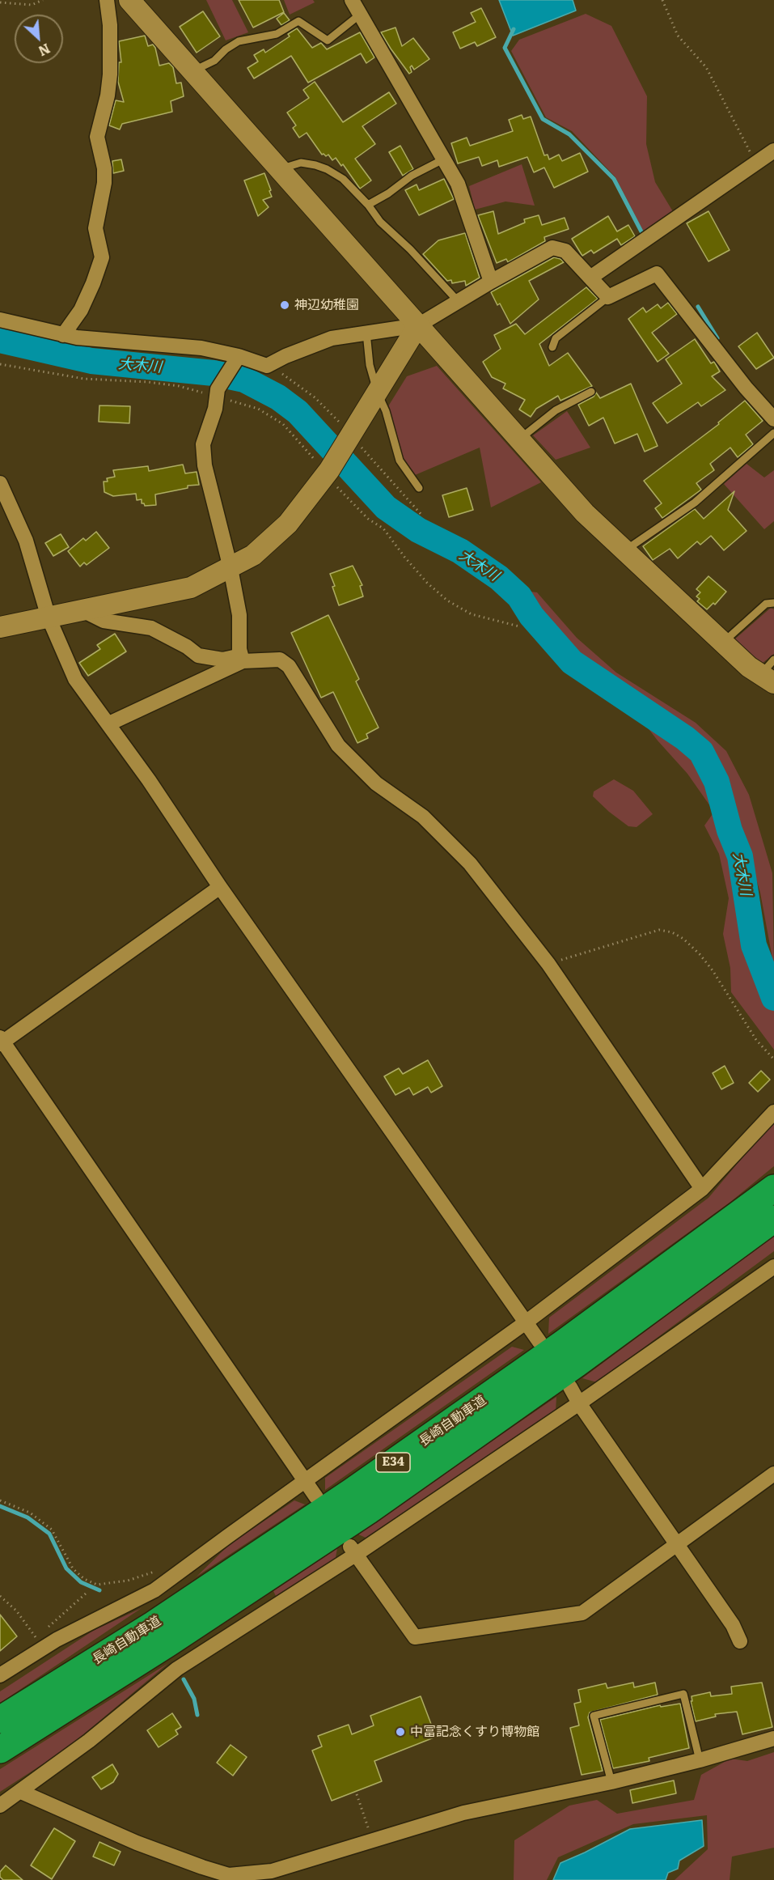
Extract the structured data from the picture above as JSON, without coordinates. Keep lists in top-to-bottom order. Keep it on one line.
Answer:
{"streets":{"highway":["長崎自動車道","E34"]},"water":["大木川"],"places":["神辺幼稚園","中冨記念くすり博物館"],"north":"bottom right"}
